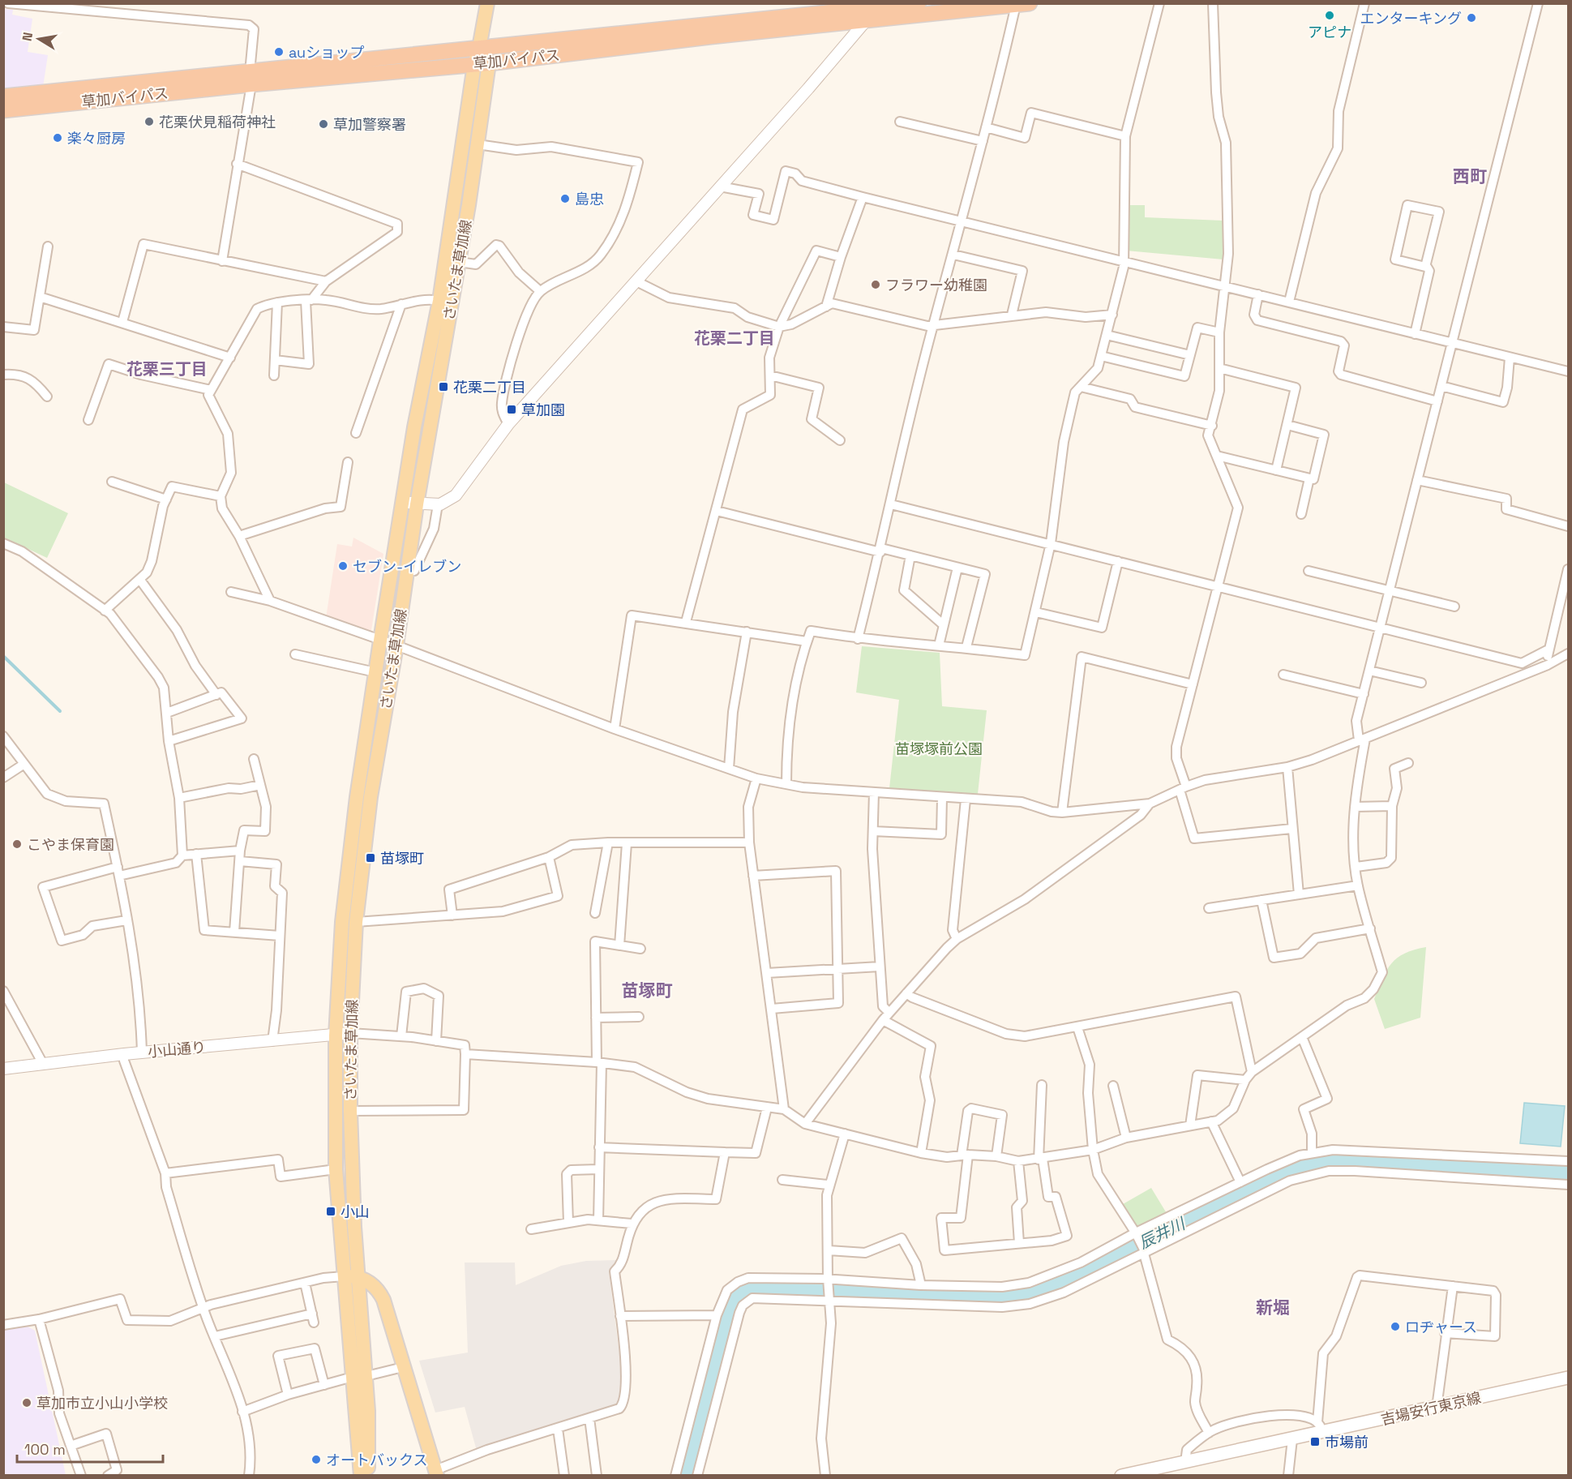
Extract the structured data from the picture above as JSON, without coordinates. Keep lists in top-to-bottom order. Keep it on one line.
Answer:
{"streets":{"highway":["草加バイパス"],"main road":["さいたま草加線","吉場安行東京線"],"street":["小山通り"]},"crossings":[["草加バイパス","さいたま草加線"],["さいたま草加線","小山通り"]],"districts":["西町","花栗二丁目","花栗三丁目","苗塚町","新堀"],"water":["辰井川"],"parks":["苗塚塚前公園"],"places":{"other":["アピナ","エンターキング","auショップ","花栗伏見稲荷神社","草加警察署","楽々厨房","島忠","フラワー幼稚園","セブン-イレブン","こやま保育園","ロヂャース","草加市立小山小学校","オートバックス"],"transit":["花栗二丁目","草加園","苗塚町","小山","市場前"]},"scale_bar":"100 m","north":"left"}
